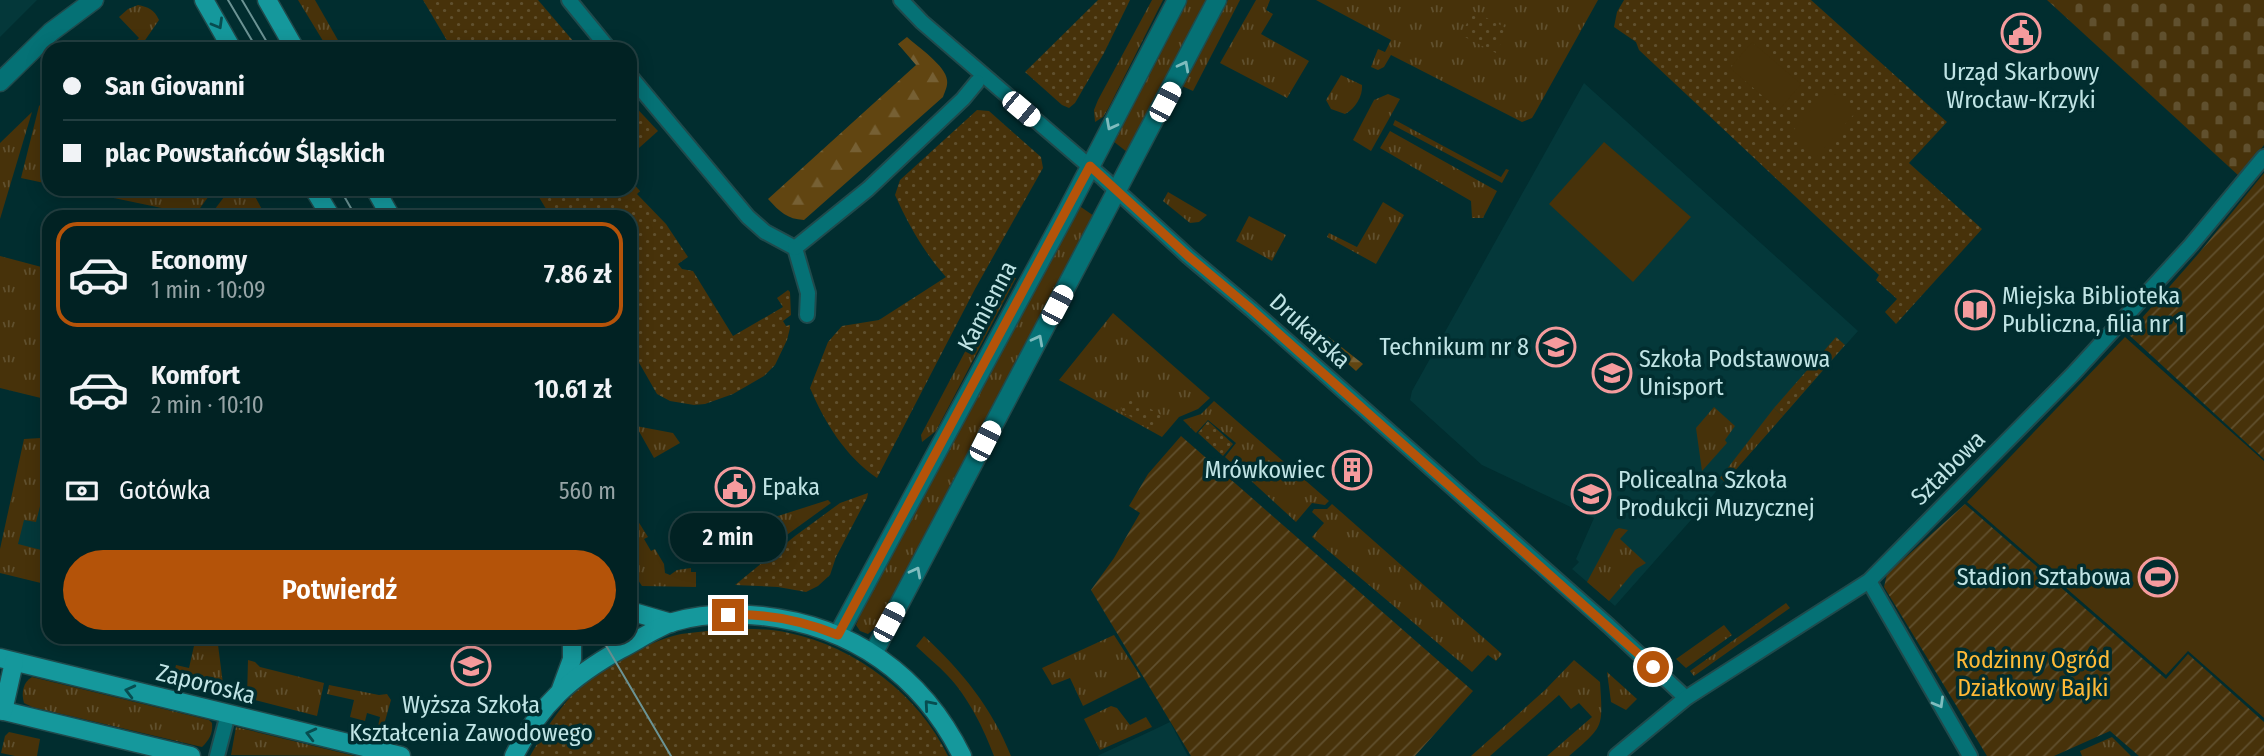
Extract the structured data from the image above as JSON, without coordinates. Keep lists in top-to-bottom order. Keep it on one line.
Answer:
{"streets":{"main road":["Zaporoska"],"street":["Kamienna","Drukarska","Sztabowa"]},"crossings":[["Kamienna","Drukarska"],["Drukarska","Sztabowa"]],"parks":["Rodzinny Ogród Działkowy Bajki"],"places":{"public building":["Urząd Skarbowy Wrocław-Krzyki","Epaka"],"library":["Miejska Biblioteka Publiczna, filia nr 1"],"school or university":["Technikum nr 8","Szkoła Podstawowa Unisport","Policealna Szkoła Produkcji Muzycznej","Wyższa Szkoła Kształcenia Zawodowego"],"building":["Mrówkowiec"],"sports":["Stadion Sztabowa"]},"page":{"banner":["San Giovanni","plac Powstańców Śląskich"],"list":[{"name":"Economy","note":"1 min · 10:09","value":"7.86 zł"},{"name":"Komfort","note":"2 min · 10:10","value":"10.61 zł"}],"pay":["Gotówka","560 m"],"bubble":"2 min","buttons":"Potwierdź"}}
